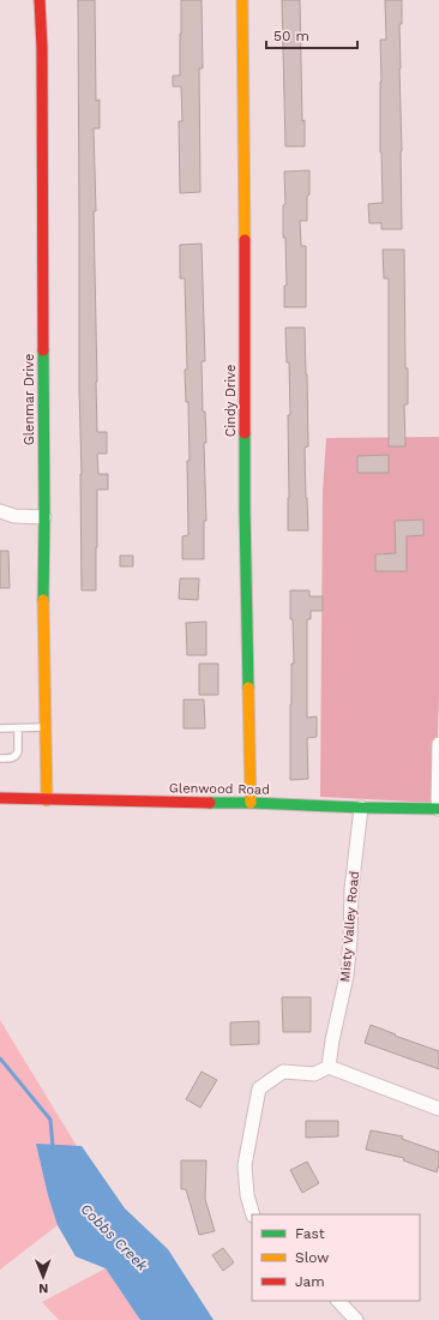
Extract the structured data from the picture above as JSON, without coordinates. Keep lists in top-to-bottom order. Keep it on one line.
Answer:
{"streets":{"street":["Glenmar Drive","Cindy Drive","Glenwood Road","Misty Valley Road"]},"crossings":[["Glenmar Drive","Glenwood Road"],["Cindy Drive","Glenwood Road"],["Glenwood Road","Misty Valley Road"]],"water":["Cobbs Creek"],"legend":["Fast","Slow","Jam"],"scale_bar":"50 m","north":"bottom"}
